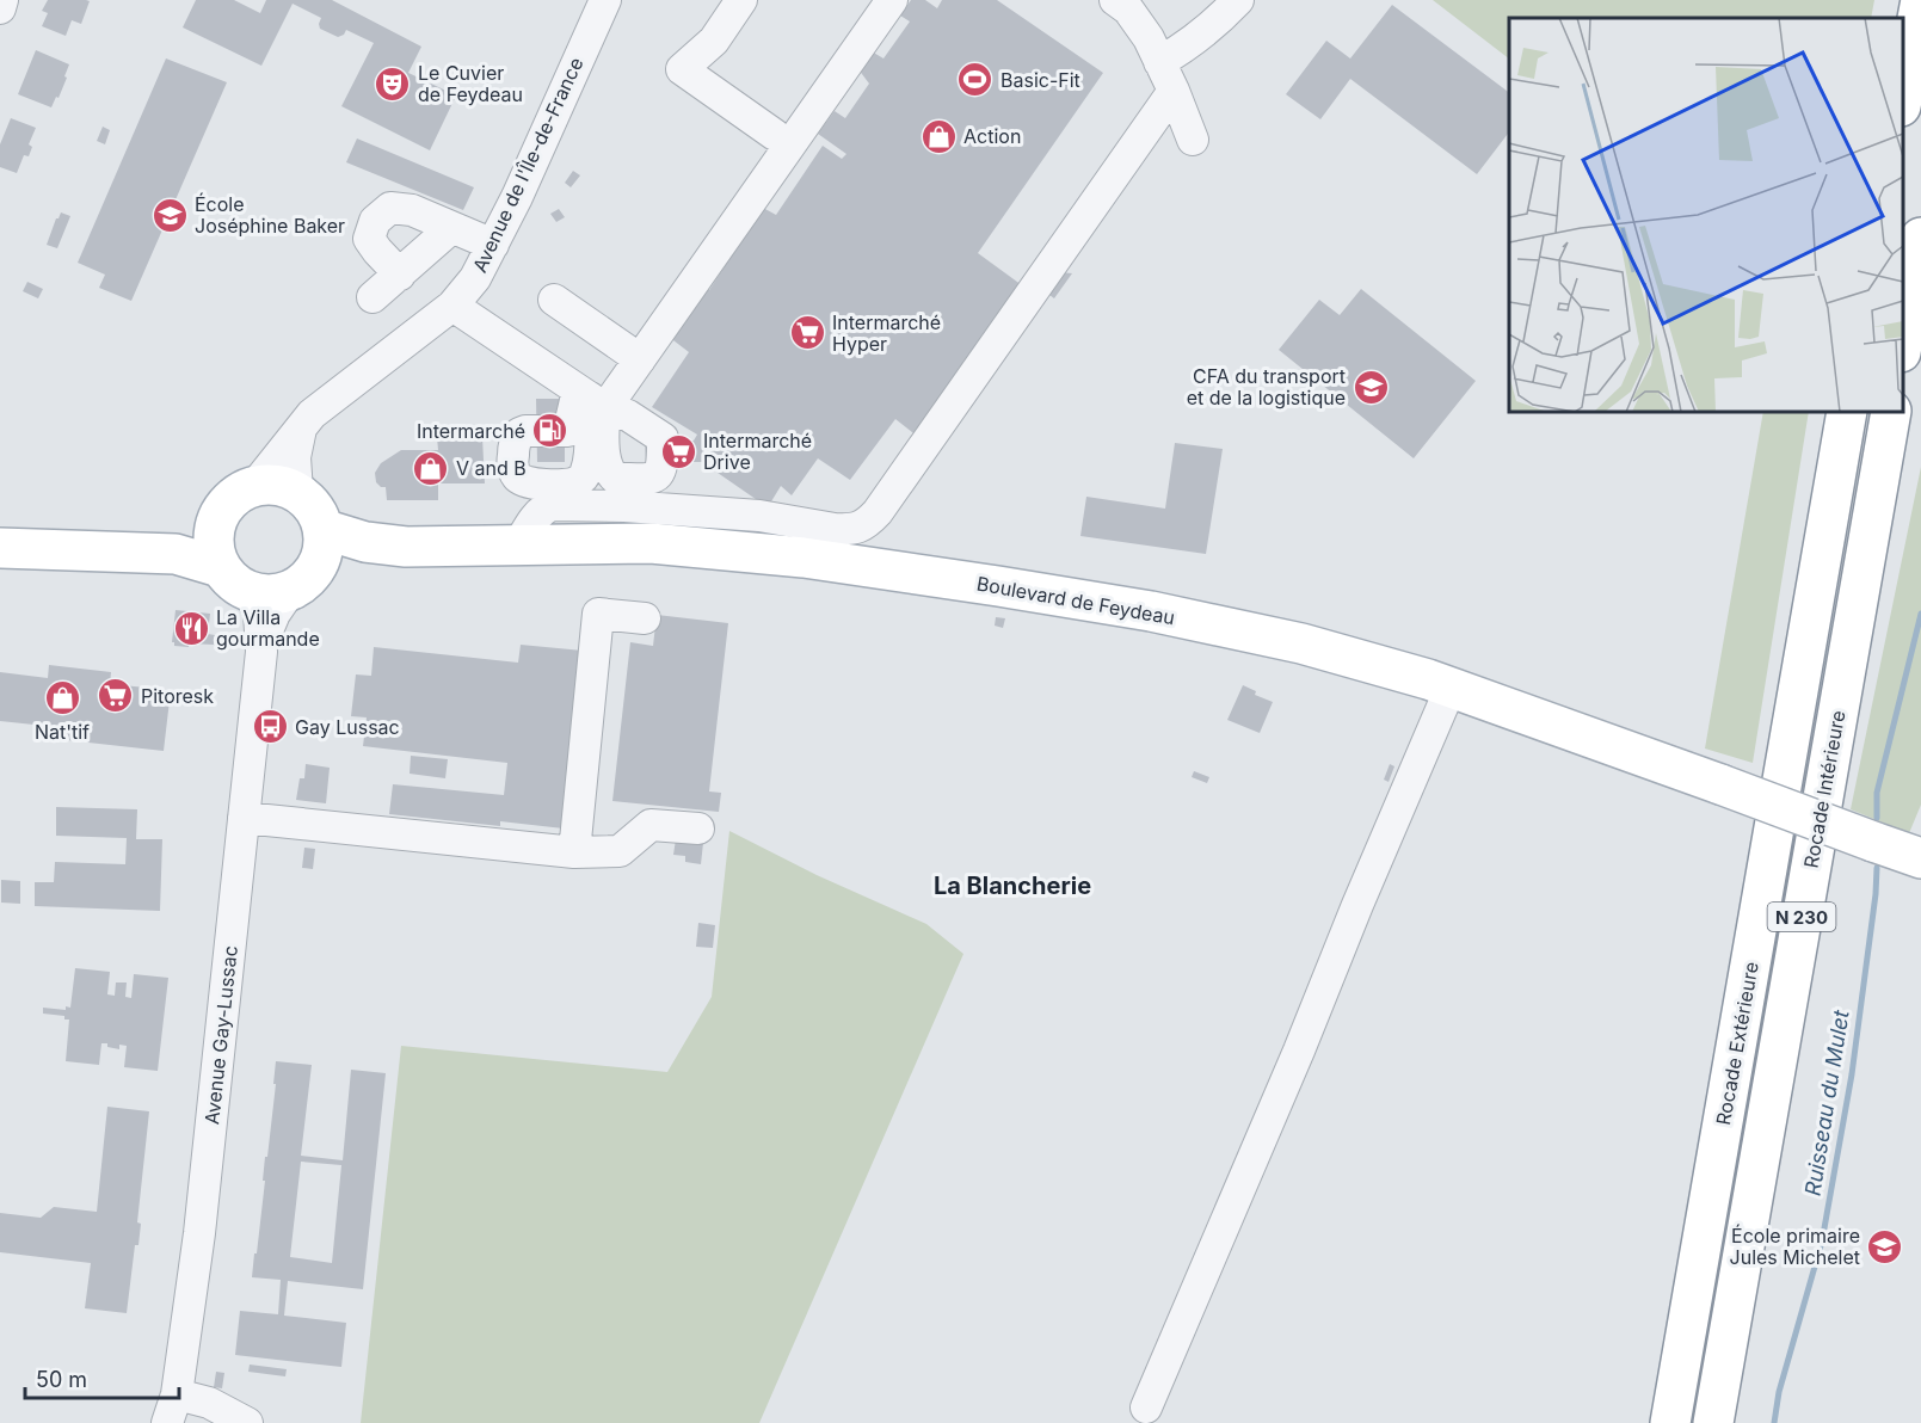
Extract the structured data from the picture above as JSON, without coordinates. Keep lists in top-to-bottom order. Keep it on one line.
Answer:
{"streets":{"main road":["Boulevard de Feydeau","Rocade Intérieure","N 230","Rocade Extérieure"],"street":["Avenue de l'Île-de-France","Avenue Gay-Lussac"]},"crossings":[["Avenue de l'Île-de-France","Boulevard de Feydeau"],["Avenue de l'Île-de-France","Avenue Gay-Lussac"],["Boulevard de Feydeau","Avenue Gay-Lussac"]],"districts":["La Blancherie"],"water":["Ruisseau du Mulet"],"places":{"sports":["Basic-Fit"],"theatre":["Le Cuvier de Feydeau"],"shop":["Action","V and B","Nat'tif"],"school or university":["École Joséphine Baker","CFA du transport et de la logistique","École primaire Jules Michelet"],"supermarket":["Intermarché Hyper","Intermarché Drive","Pitoresk"],"fuel station":["Intermarché"],"restaurant":["La Villa gourmande"],"bus stop":["Gay Lussac"]},"scale_bar":"50 m"}
